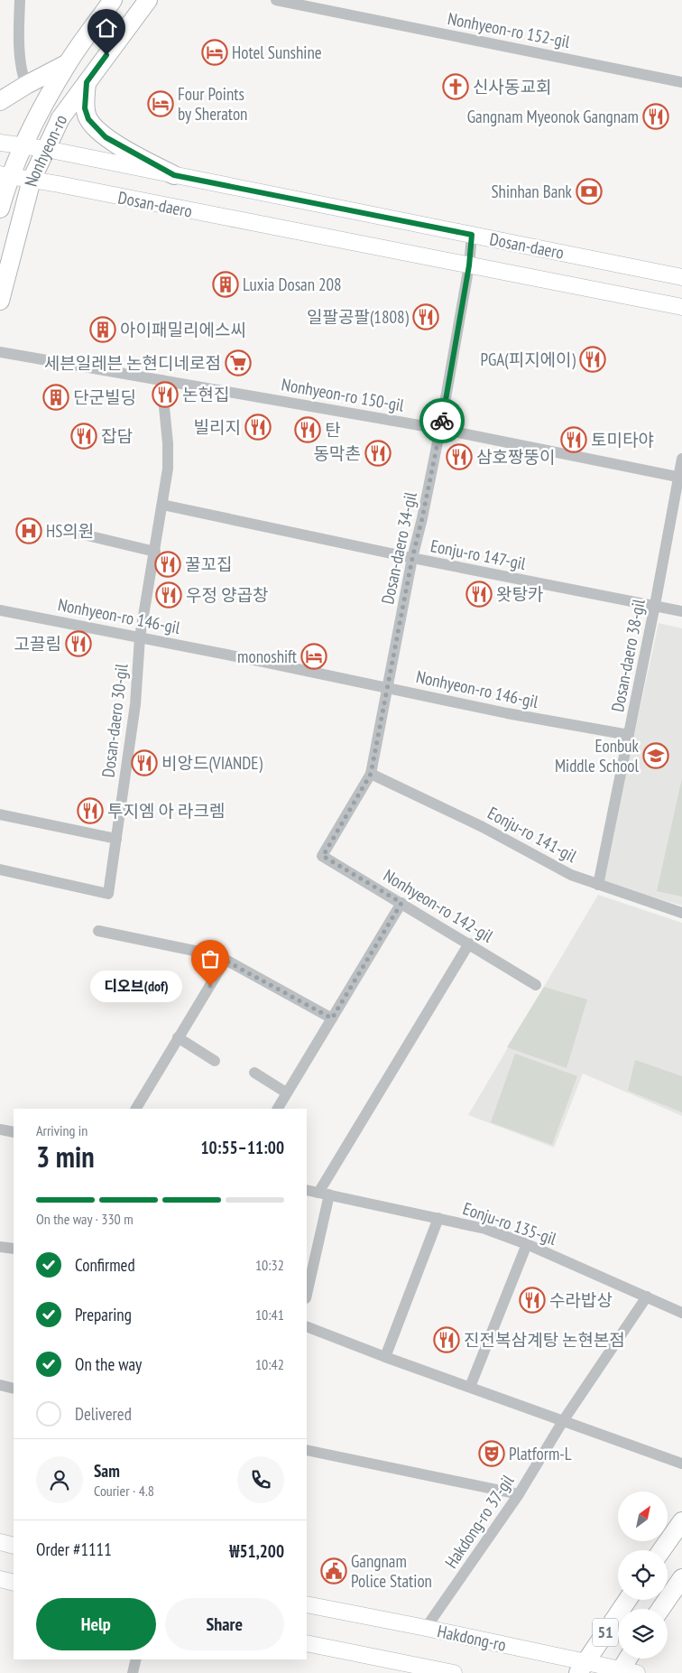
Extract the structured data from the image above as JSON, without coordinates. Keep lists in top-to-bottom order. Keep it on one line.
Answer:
{"streets":{"main road":["Nonhyeon-ro","Dosan-daero","51","Hakdong-ro"],"street":["Nonhyeon-ro 152-gil","Nonhyeon-ro 150-gil","Dosan-daero 34-gil","Eonju-ro 147-gil","Nonhyeon-ro 146-gil","Dosan-daero 38-gil","Dosan-daero 30-gil","Eonju-ro 141-gil","Nonhyeon-ro 142-gil","Eonju-ro 135-gil","Hakdong-ro 37-gil"]},"crossings":[["Nonhyeon-ro","Dosan-daero"],["Dosan-daero","Dosan-daero 34-gil"],["Nonhyeon-ro 150-gil","Dosan-daero 34-gil"],["Nonhyeon-ro 150-gil","Dosan-daero 38-gil"],["Nonhyeon-ro 150-gil","Dosan-daero 30-gil"],["Dosan-daero 34-gil","Eonju-ro 147-gil"],["Dosan-daero 34-gil","Nonhyeon-ro 146-gil"],["Dosan-daero 34-gil","Eonju-ro 141-gil"],["Dosan-daero 34-gil","Nonhyeon-ro 142-gil"],["Eonju-ro 147-gil","Dosan-daero 38-gil"],["Eonju-ro 147-gil","Dosan-daero 30-gil"],["Nonhyeon-ro 146-gil","Dosan-daero 38-gil"],["Nonhyeon-ro 146-gil","Dosan-daero 30-gil"],["Dosan-daero 38-gil","Eonju-ro 141-gil"],["Eonju-ro 135-gil","Hakdong-ro 37-gil"],["Hakdong-ro 37-gil","Hakdong-ro"],["51","Hakdong-ro"]],"places":{"hotel":["Hotel Sunshine","Four Points by Sheraton","monoshift"],"church":["신사동교회"],"restaurant":["Gangnam Myeonok Gangnam","일팔공팔(1808)","PGA(피지에이)","논현집","빌리지","탄","잡담","토미타야","동막촌","삼호짱뚱이","꿀꼬집","왓탕카","우정 양곱창","고끌림","비앙드(VIANDE)","투지엠 아 라크렘","수라밥상","진전복삼계탕 논현본점"],"bank":["Shinhan Bank"],"building":["Luxia Dosan 208","아이패밀리에스씨","단군빌딩"],"supermarket":["세븐일레븐 논현디네로점"],"hospital":["HS의원"],"school or university":["Eonbuk Middle School"],"other":["디오브(dof)"],"theatre":["Platform-L"],"public building":["Gangnam Police Station"]},"north":"top right","page":{"bubble":"디오브(dof)","heading":["3 min","Arriving in","10:55–11:00"],"panel":["Sam","Courier · 4.8","Order #1111","₩51,200"],"bar":"On the way · 330 m","list":[["Confirmed","10:32"],["Preparing","10:41"],["On the way","10:42"],"Delivered"],"buttons":["Help","Share"]}}
